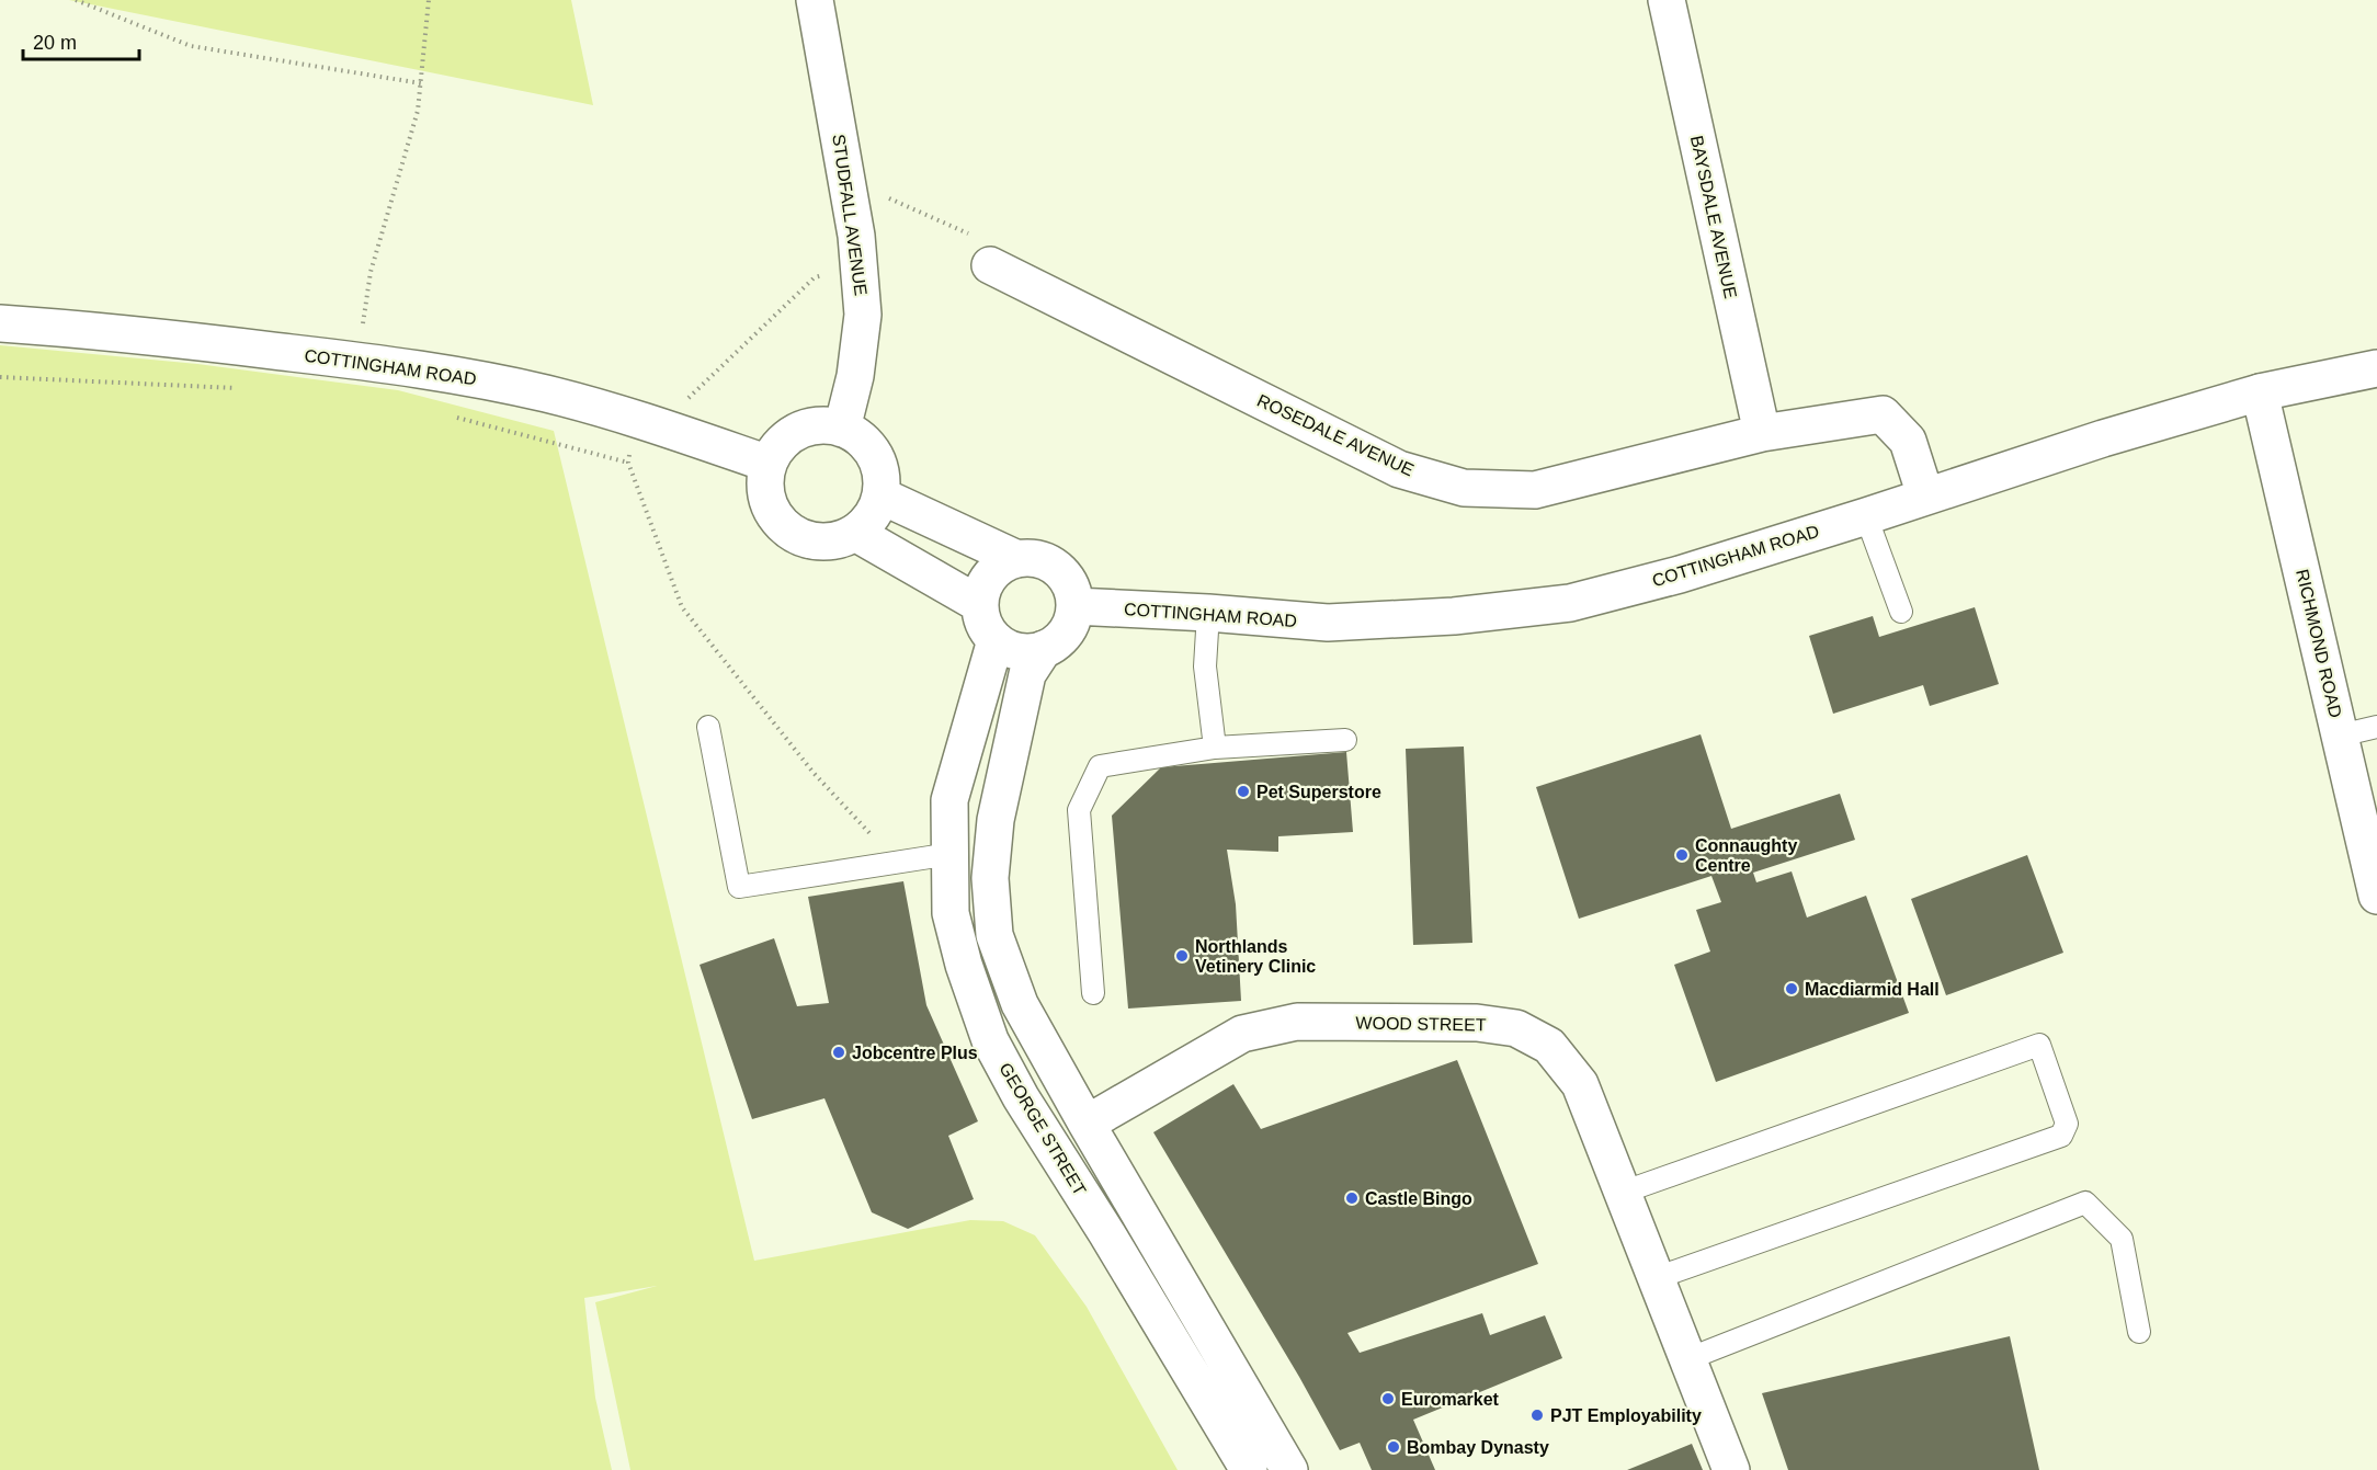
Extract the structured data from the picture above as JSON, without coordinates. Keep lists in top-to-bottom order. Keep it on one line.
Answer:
{"streets":{"street":["STUDFALL AVENUE","BAYSDALE AVENUE","COTTINGHAM ROAD","ROSEDALE AVENUE","RICHMOND ROAD","WOOD STREET","GEORGE STREET"]},"crossings":[["STUDFALL AVENUE","COTTINGHAM ROAD"],["BAYSDALE AVENUE","ROSEDALE AVENUE"],["COTTINGHAM ROAD","ROSEDALE AVENUE"],["COTTINGHAM ROAD","RICHMOND ROAD"],["COTTINGHAM ROAD","GEORGE STREET"]],"places":["Pet Superstore","Connaughty Centre","Northlands Vetinery Clinic","Macdiarmid Hall","Jobcentre Plus","Castle Bingo","Euromarket","PJT Employability","Bombay Dynasty"],"scale_bar":"20 m"}
